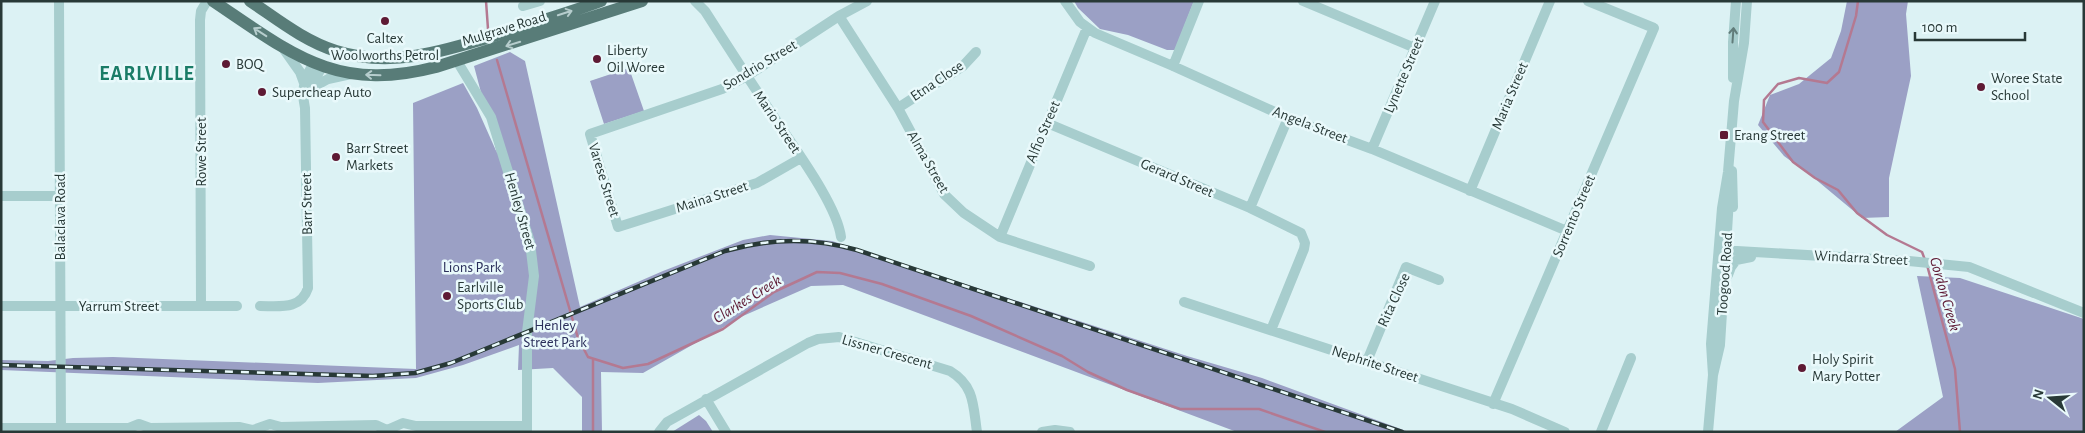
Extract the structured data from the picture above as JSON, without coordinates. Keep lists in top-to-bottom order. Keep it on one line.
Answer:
{"streets":{"main road":["Mulgrave Road"],"street":["Sondrio Street","Lynette Street","Etna Close","Maria Street","Mario Street","Angela Street","Alfio Street","Rowe Street","Alma Street","Gerard Street","Varese Street","Maina Street","Barr Street","Henley Street","Sorrento Street","Balaclava Road","Windarra Street","Toogood Road","Rita Close","Yarrum Street","Lissner Crescent","Nephrite Street"]},"crossings":[["Mulgrave Road","Barr Street"],["Mulgrave Road","Henley Street"],["Sondrio Street","Mario Street"],["Sondrio Street","Alma Street"],["Sondrio Street","Varese Street"],["Lynette Street","Angela Street"],["Etna Close","Alma Street"],["Maria Street","Angela Street"],["Mario Street","Maina Street"],["Angela Street","Alfio Street"],["Angela Street","Sorrento Street"],["Alfio Street","Alma Street"],["Alfio Street","Gerard Street"],["Rowe Street","Yarrum Street"],["Gerard Street","Nephrite Street"],["Varese Street","Maina Street"],["Sorrento Street","Nephrite Street"],["Balaclava Road","Yarrum Street"],["Windarra Street","Toogood Road"],["Rita Close","Nephrite Street"]],"districts":["EARLVILLE"],"water":["Gordon Creek","Clarkes Creek"],"parks":["Lions Park","Henley Street Park"],"places":{"other":["Caltex Woolworths Petrol","Liberty Oil Woree","BOQ","Woree State School","Supercheap Auto","Barr Street Markets","Earlville Sports Club","Holy Spirit Mary Potter"],"transit":["Erang Street"]},"scale_bar":"100 m","north":"left"}
